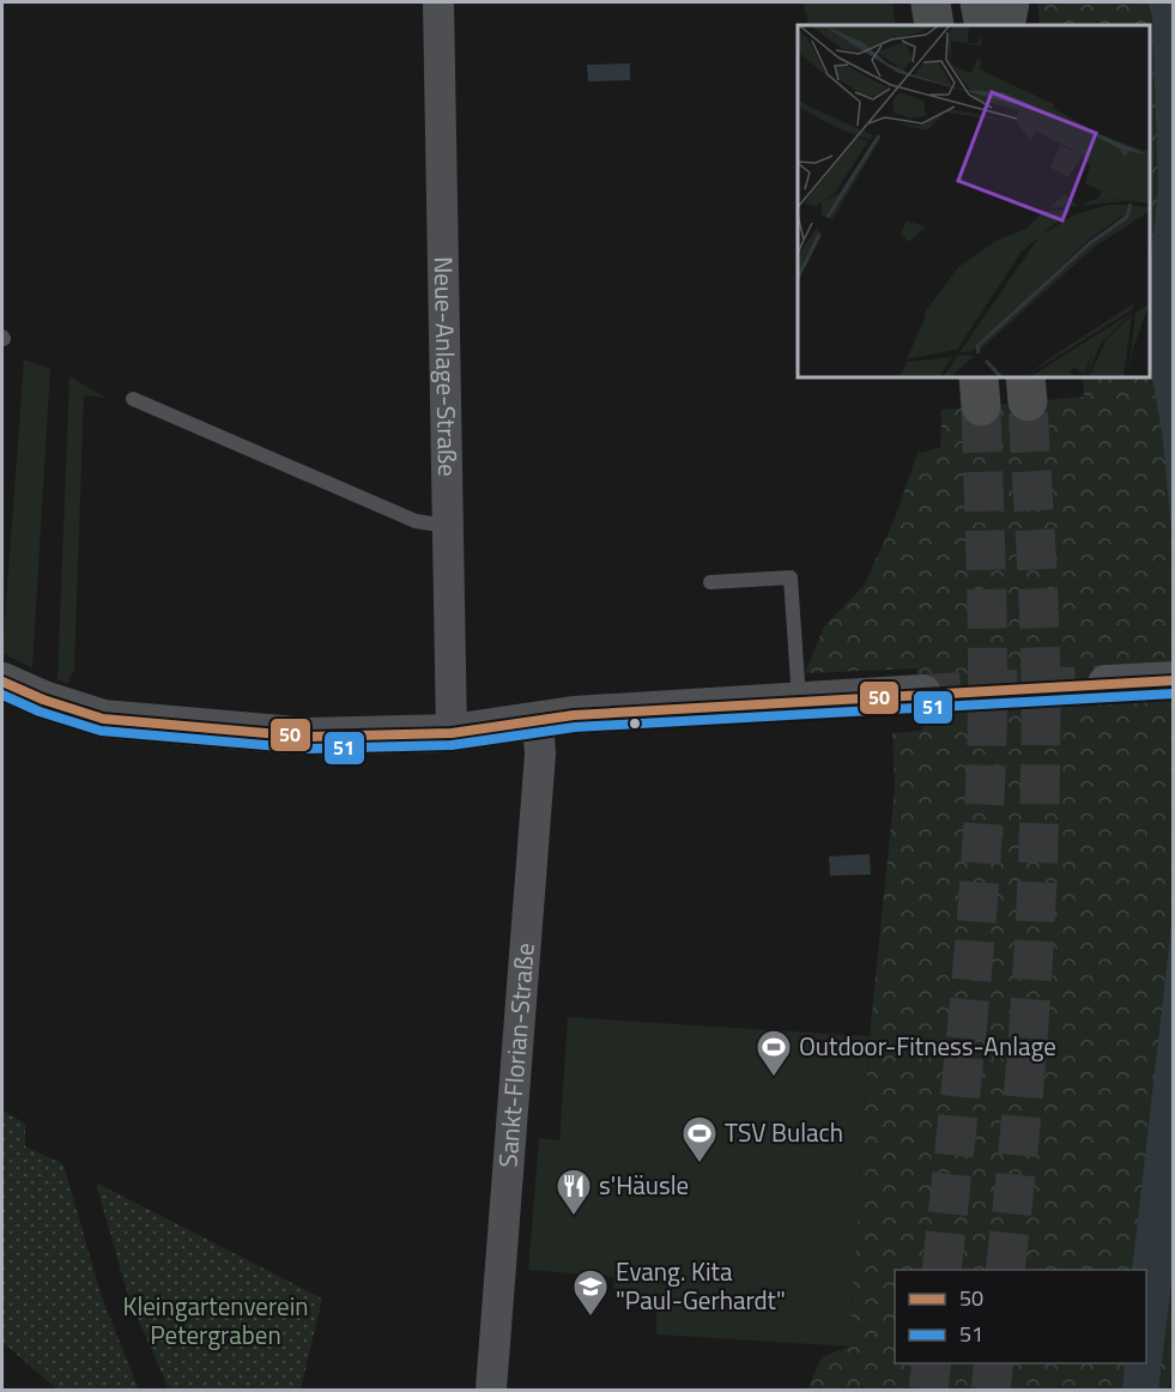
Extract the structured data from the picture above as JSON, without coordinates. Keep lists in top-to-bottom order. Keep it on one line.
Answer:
{"streets":{"street":["Neue-Anlage-Straße","Sankt-Florian-Straße"]},"parks":["Kleingartenverein Petergraben"],"places":{"sports":["Outdoor-Fitness-Anlage","TSV Bulach"],"restaurant":["s'Häusle"],"school or university":["Evang. Kita \"Paul-Gerhardt\""]},"lines":["transit line 50","transit line 51"],"legend":["50","51"]}
